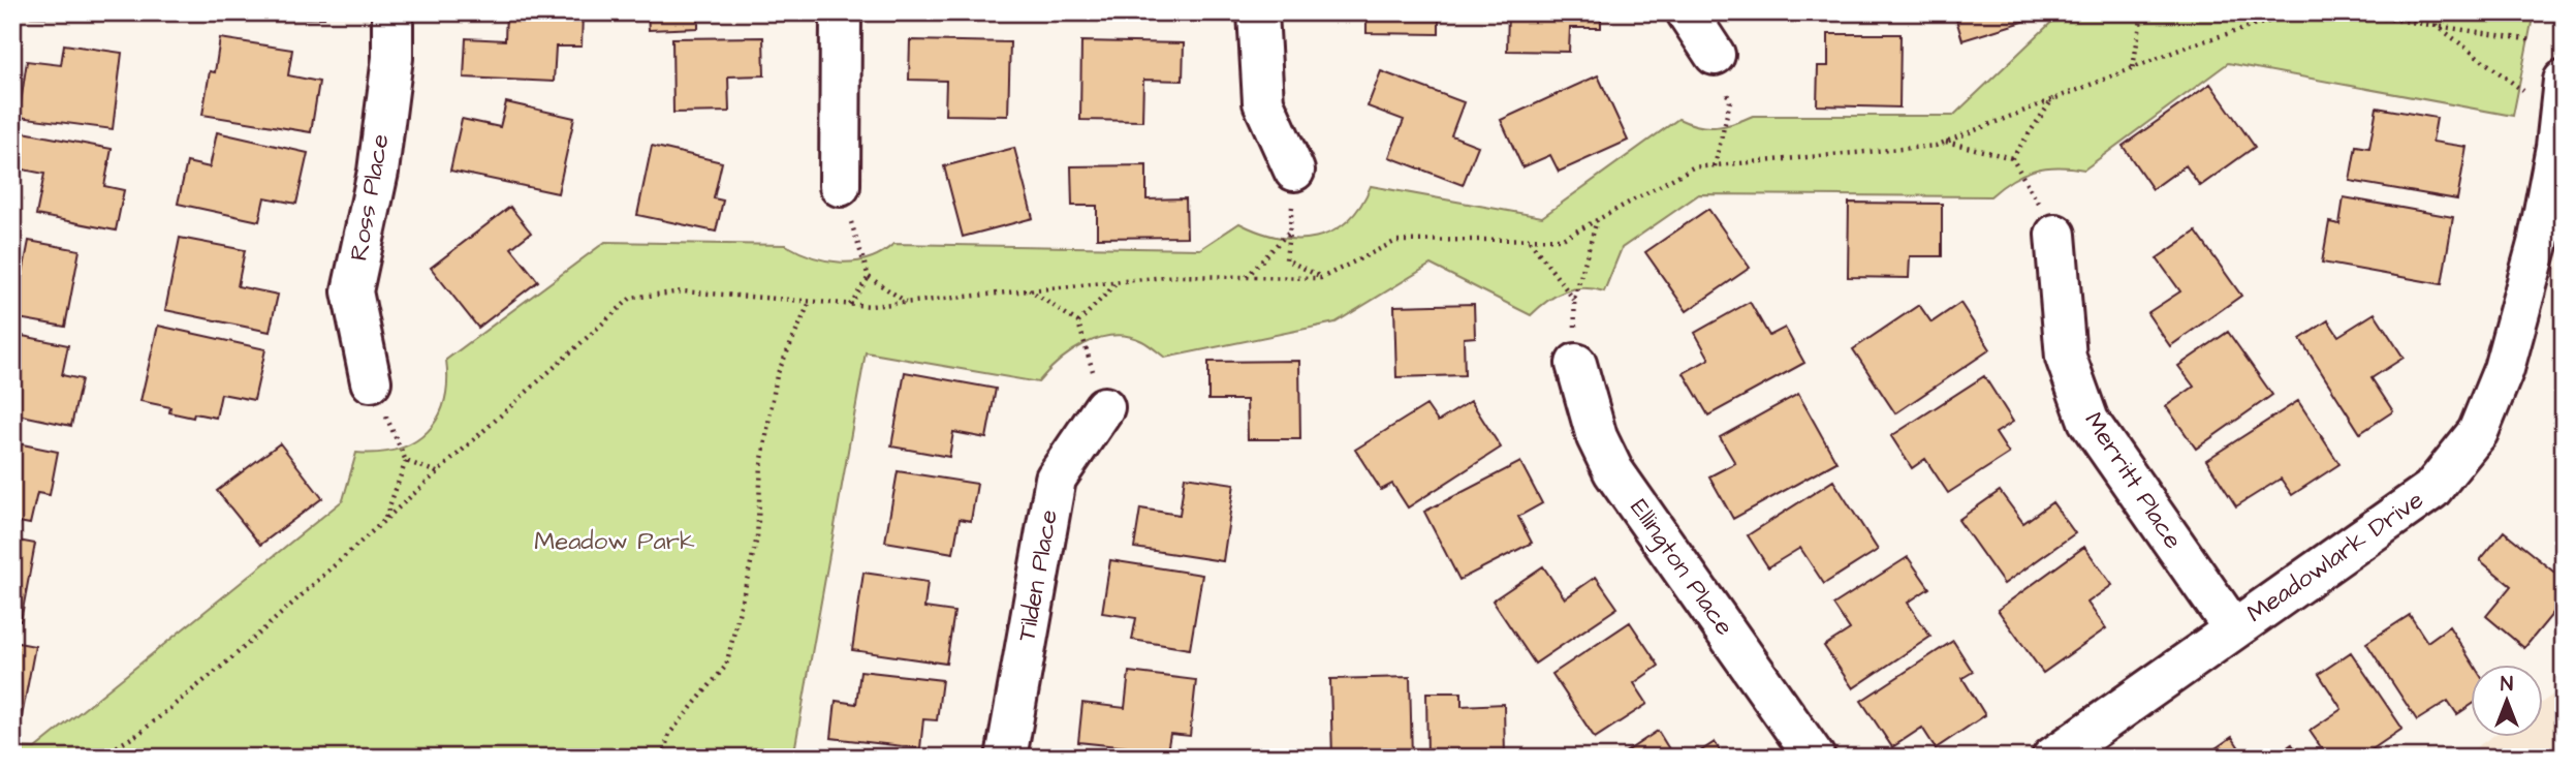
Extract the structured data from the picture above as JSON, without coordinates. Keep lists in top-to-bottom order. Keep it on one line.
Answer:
{"streets":{"street":["Ross Place","Merritt Place","Meadowlark Drive","Ellington Place","Tilden Place"]},"crossings":[["Merritt Place","Meadowlark Drive"]],"parks":["Meadow Park"],"north":"top"}
